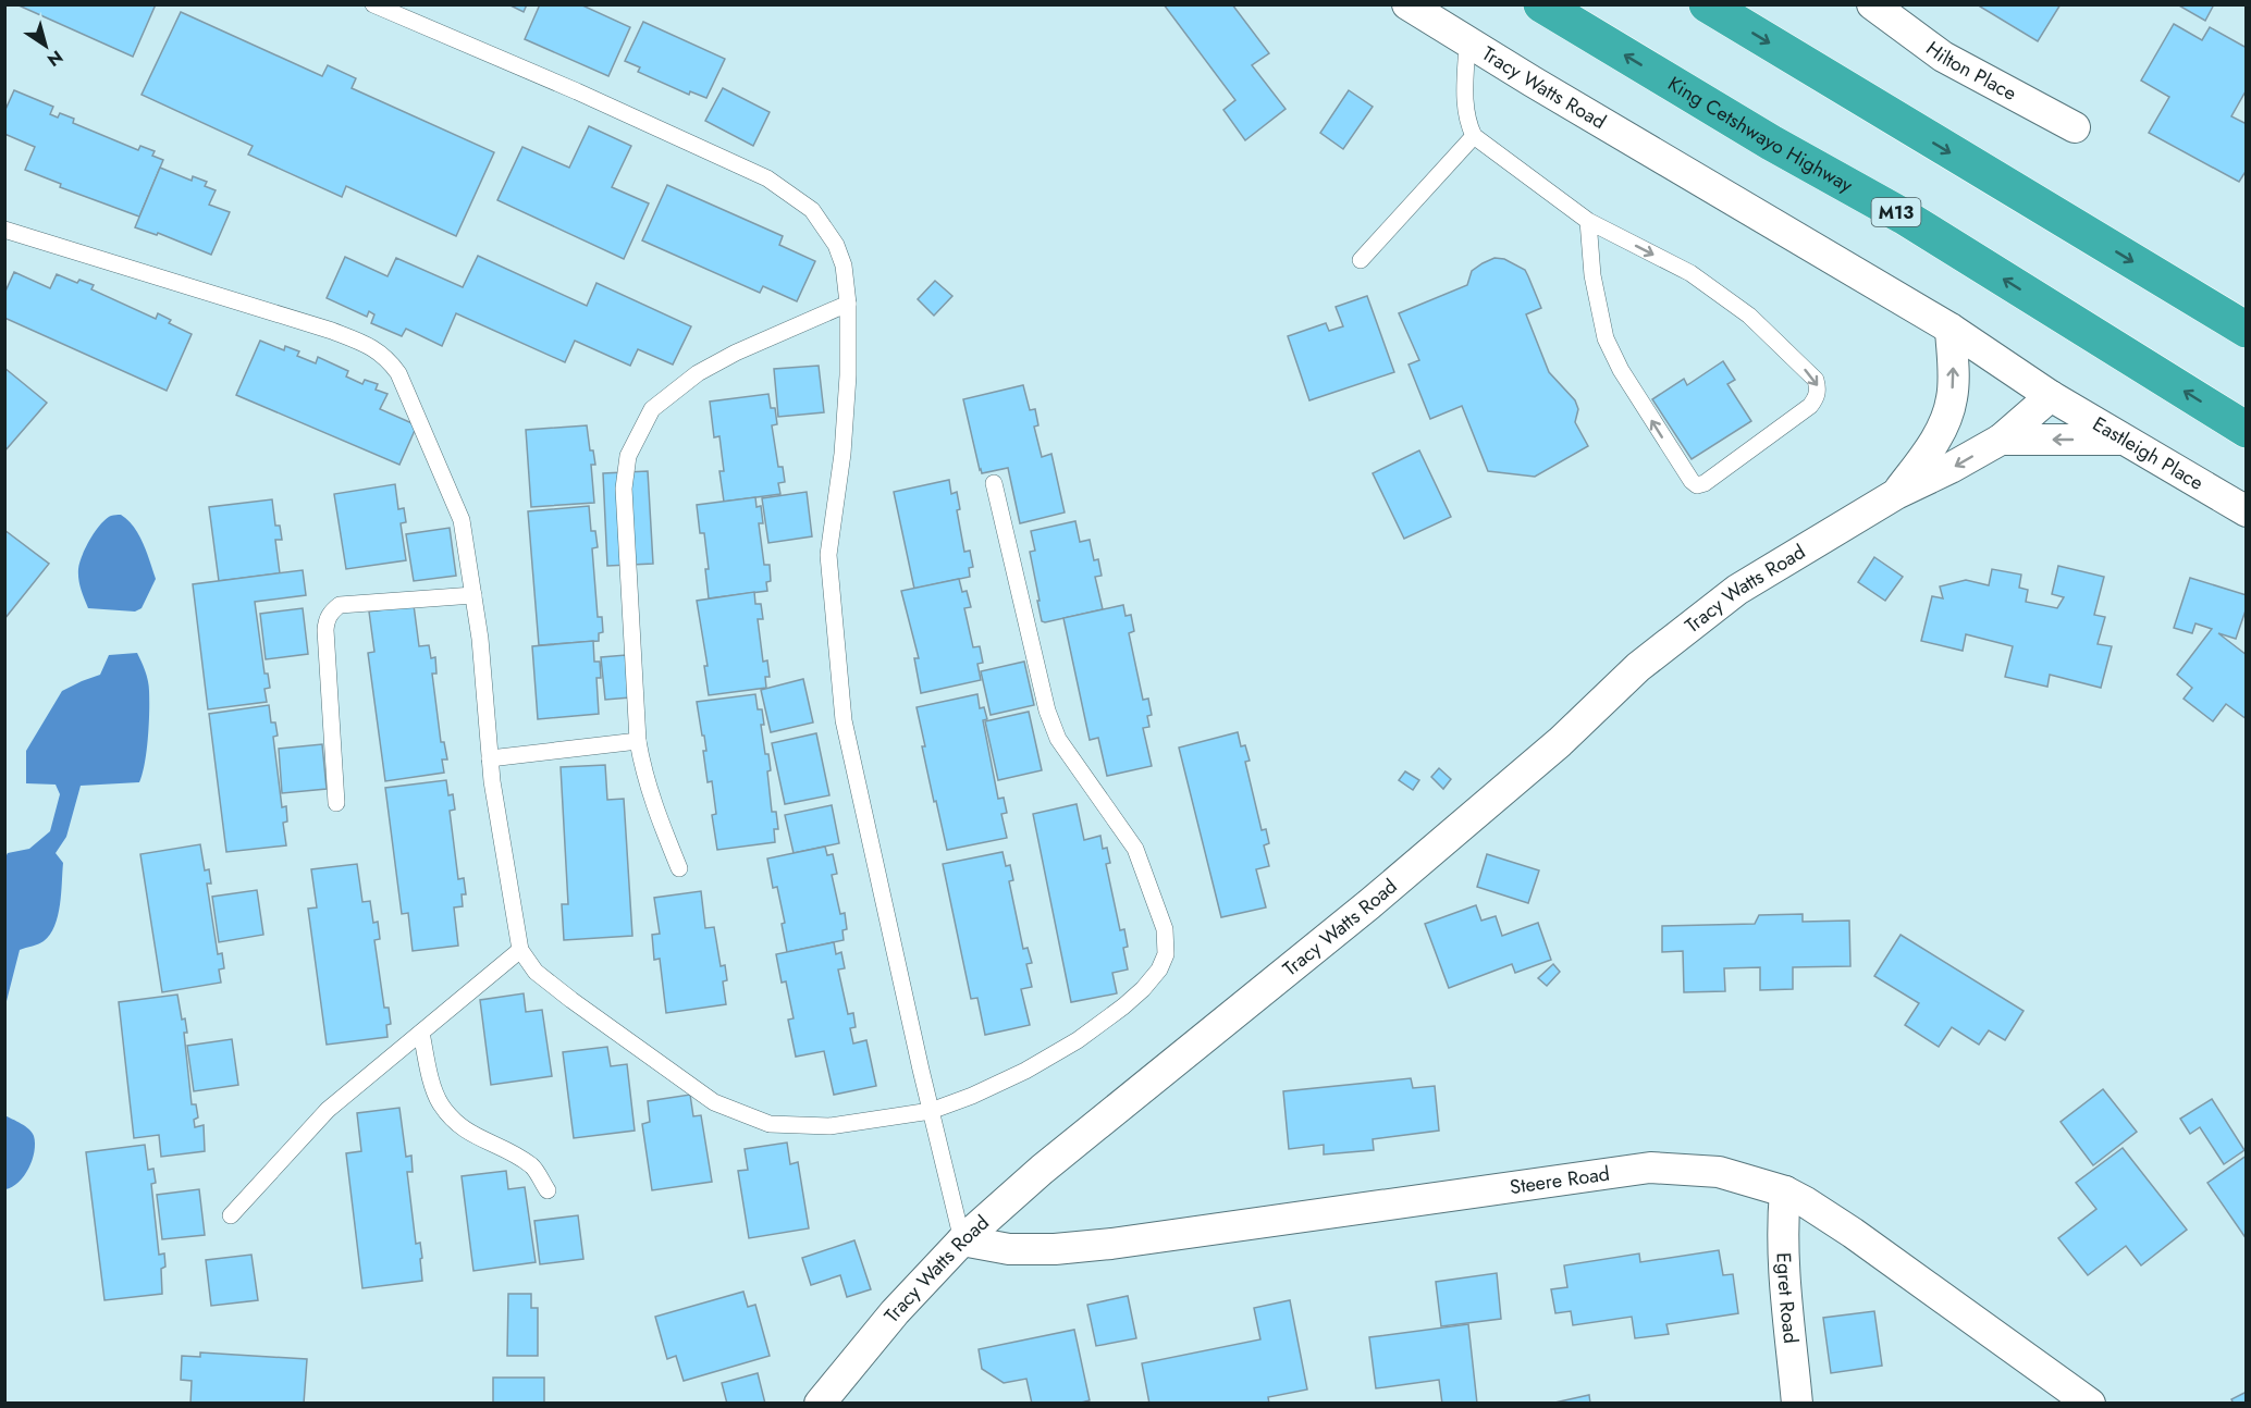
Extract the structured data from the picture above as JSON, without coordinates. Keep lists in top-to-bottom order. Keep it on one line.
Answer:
{"streets":{"highway":["King Cetshwayo Highway","M13"],"street":["Hilton Place","Tracy Watts Road","Eastleigh Place","Steere Road","Egret Road"]},"crossings":[["Tracy Watts Road","Eastleigh Place"],["Tracy Watts Road","Steere Road"],["Steere Road","Egret Road"]],"north":"bottom right"}
